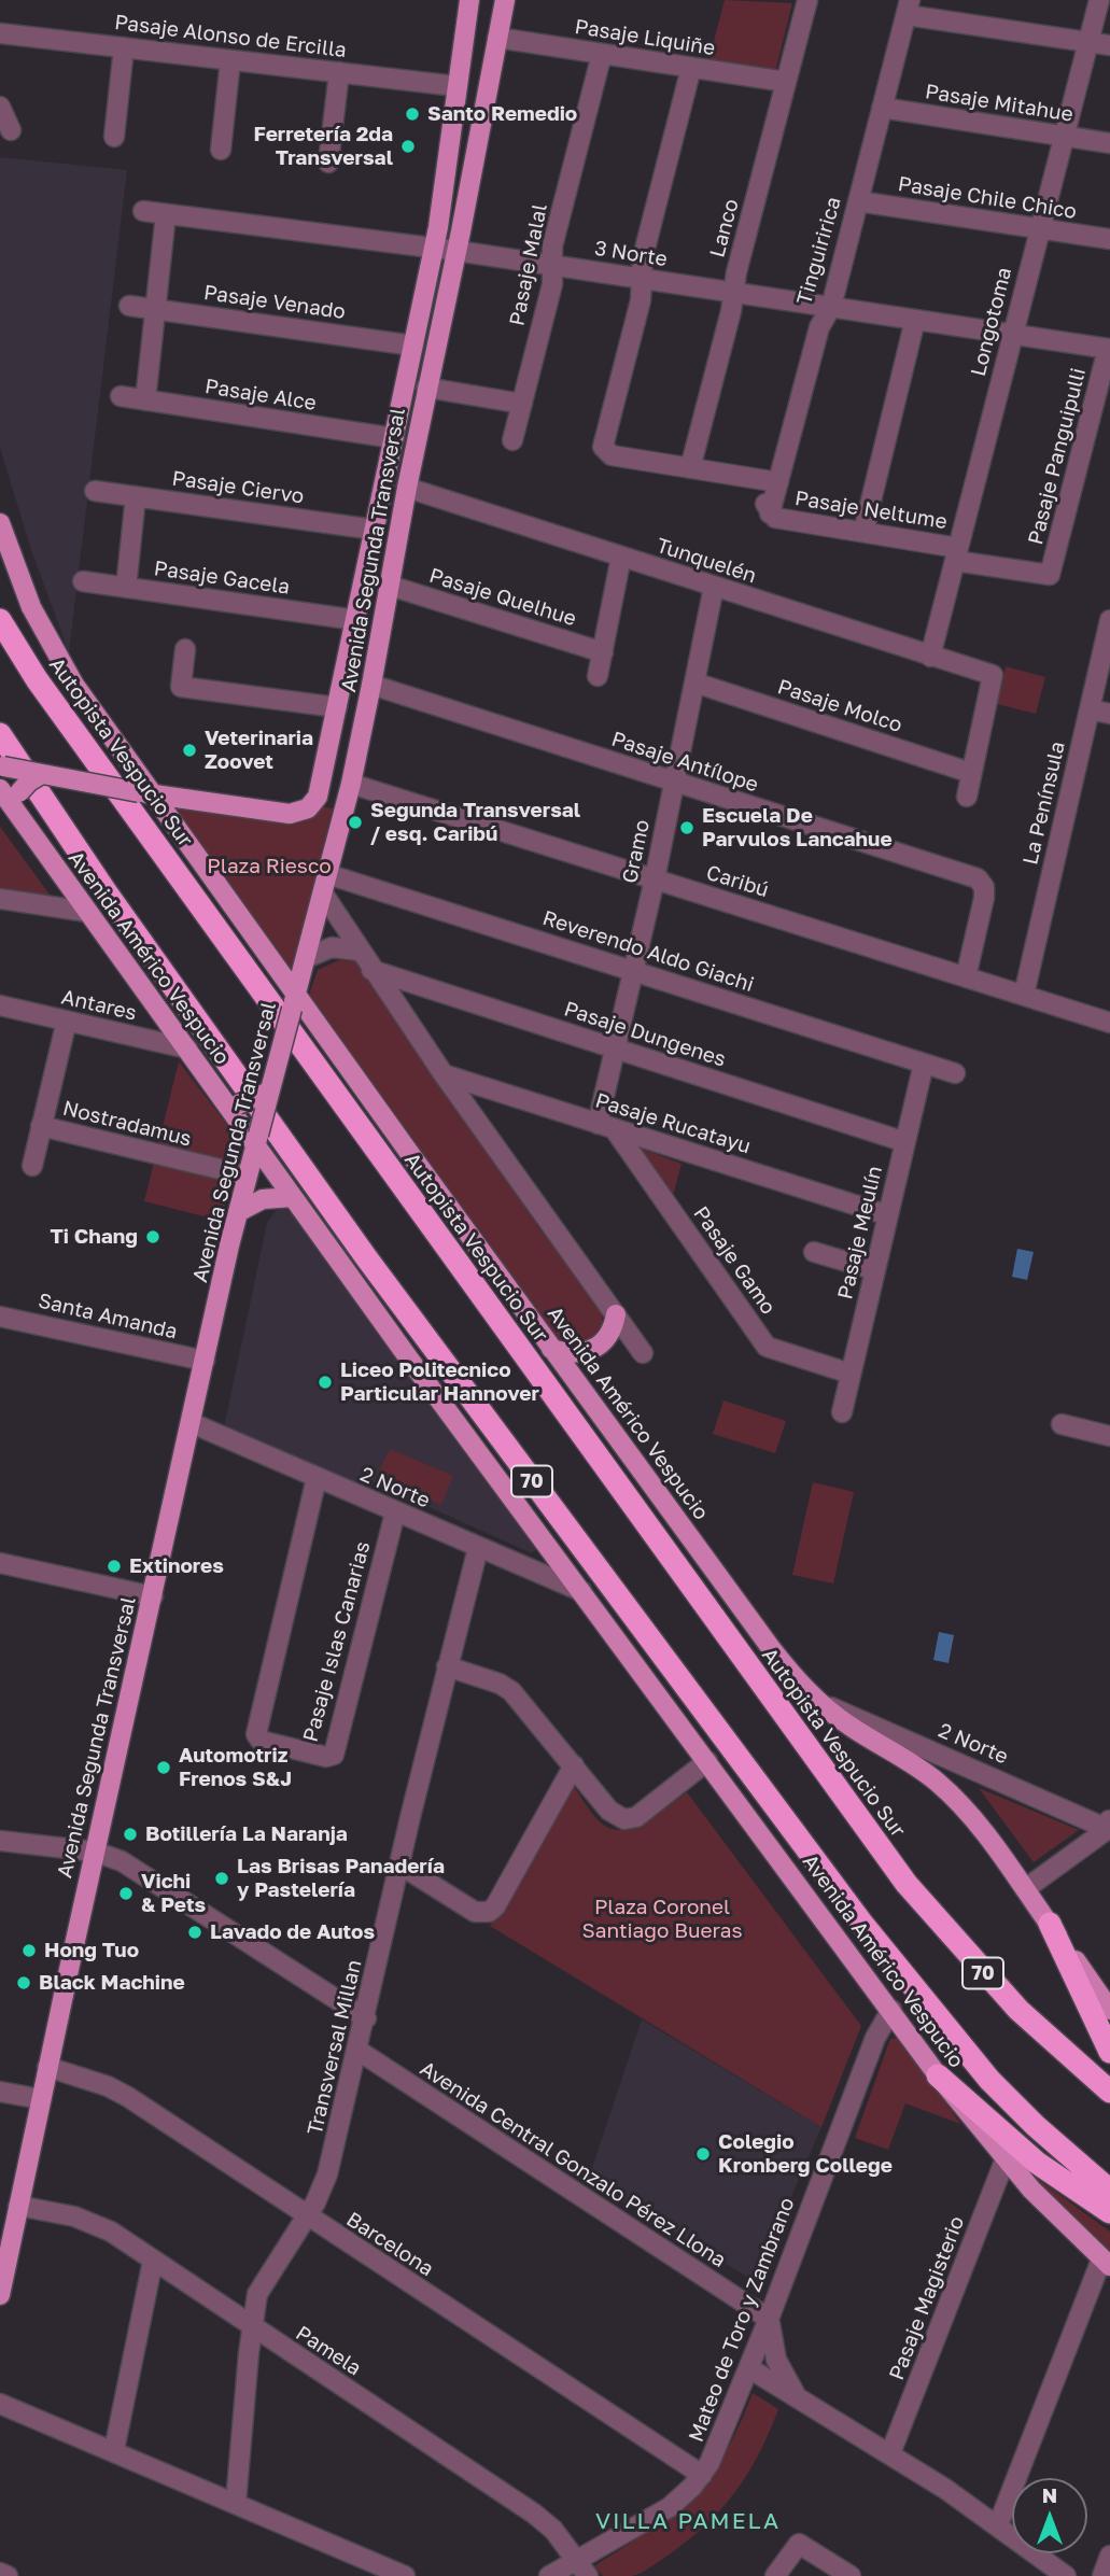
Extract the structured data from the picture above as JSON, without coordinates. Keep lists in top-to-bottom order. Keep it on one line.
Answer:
{"streets":{"highway":["Autopista Vespucio Sur","70"],"main road":["Avenida Segunda Transversal","Avenida Américo Vespucio"],"street":["Pasaje Alonso de Ercilla","Pasaje Liquiñe","Pasaje Mitahue","Pasaje Chile Chico","Lanco","Tinguiririca","3 Norte","Pasaje Malal","Pasaje Venado","Longotoma","Pasaje Alce","Pasaje Panguipulli","Pasaje Ciervo","Pasaje Neltume","Tunquelén","Pasaje Gacela","Pasaje Quelhue","Pasaje Molco","Pasaje Antílope","La Península","Gramo","Caribú","Reverendo Aldo Giachi","Antares","Pasaje Dungenes","Nostradamus","Pasaje Rucatayu","Pasaje Meulín","Pasaje Gamo","Santa Amanda","2 Norte","Pasaje Islas Canarias","Transversal Millan","Avenida Central Gonzalo Pérez Llona","Barcelona","Pasaje Magisterio","Mateo de Toro y Zambrano","Pamela"]},"crossings":[["Pasaje Alonso de Ercilla","Avenida Segunda Transversal"],["Pasaje Liquiñe","Lanco"],["Pasaje Liquiñe","Pasaje Malal"],["Pasaje Liquiñe","Avenida Segunda Transversal"],["Pasaje Mitahue","Tinguiririca"],["Pasaje Mitahue","Longotoma"],["Pasaje Chile Chico","Tinguiririca"],["Pasaje Chile Chico","Longotoma"],["Lanco","3 Norte"],["Lanco","Pasaje Neltume"],["Tinguiririca","3 Norte"],["Tinguiririca","Pasaje Neltume"],["3 Norte","Pasaje Malal"],["3 Norte","Longotoma"],["3 Norte","Pasaje Panguipulli"],["3 Norte","Pasaje Neltume"],["3 Norte","Avenida Segunda Transversal"],["Pasaje Venado","Avenida Segunda Transversal"],["Longotoma","Pasaje Neltume"],["Longotoma","Tunquelén"],["Pasaje Alce","Avenida Segunda Transversal"],["Pasaje Panguipulli","Pasaje Neltume"],["Pasaje Ciervo","Avenida Segunda Transversal"],["Avenida Segunda Transversal","Tunquelén"],["Avenida Segunda Transversal","Pasaje Gacela"],["Avenida Segunda Transversal","Pasaje Quelhue"],["Avenida Segunda Transversal","Pasaje Antílope"],["Avenida Segunda Transversal","Caribú"],["Avenida Segunda Transversal","Reverendo Aldo Giachi"],["Avenida Segunda Transversal","Avenida Américo Vespucio"],["Avenida Segunda Transversal","Nostradamus"],["Avenida Segunda Transversal","Santa Amanda"],["Avenida Segunda Transversal","2 Norte"],["Avenida Segunda Transversal","Barcelona"],["Avenida Segunda Transversal","Pamela"],["Tunquelén","Pasaje Molco"],["Tunquelén","Gramo"],["Pasaje Molco","Gramo"],["Pasaje Antílope","Gramo"],["Pasaje Antílope","Caribú"],["La Península","Caribú"],["Gramo","Caribú"],["Gramo","Reverendo Aldo Giachi"],["Gramo","Pasaje Dungenes"],["Gramo","Pasaje Rucatayu"],["Gramo","Pasaje Gamo"],["Reverendo Aldo Giachi","Pasaje Meulín"],["Avenida Américo Vespucio","Antares"],["Avenida Américo Vespucio","2 Norte"],["Avenida Américo Vespucio","Pasaje Magisterio"],["Avenida Américo Vespucio","Mateo de Toro y Zambrano"],["Pasaje Dungenes","Pasaje Meulín"],["Pasaje Rucatayu","Pasaje Meulín"],["Pasaje Rucatayu","Pasaje Gamo"],["Pasaje Meulín","Pasaje Gamo"],["2 Norte","Pasaje Islas Canarias"],["2 Norte","Transversal Millan"],["Transversal Millan","Avenida Central Gonzalo Pérez Llona"],["Transversal Millan","Barcelona"],["Transversal Millan","Pamela"],["Avenida Central Gonzalo Pérez Llona","Mateo de Toro y Zambrano"],["Barcelona","Mateo de Toro y Zambrano"],["Mateo de Toro y Zambrano","Pamela"]],"districts":["VILLA PAMELA"],"parks":["Plaza Riesco","Plaza Coronel Santiago Bueras"],"places":["Santo Remedio","Ferretería 2da Transversal","Veterinaria Zoovet","Segunda Transversal / esq. Caribú","Escuela De Parvulos Lancahue","Ti Chang","Liceo Politecnico Particular Hannover","Extinores","Automotriz Frenos S&J","Botillería La Naranja","Las Brisas Panadería y Pastelería","Vichi & Pets","Lavado de Autos","Hong Tuo","Black Machine","Colegio Kronberg College"],"north":"top"}
